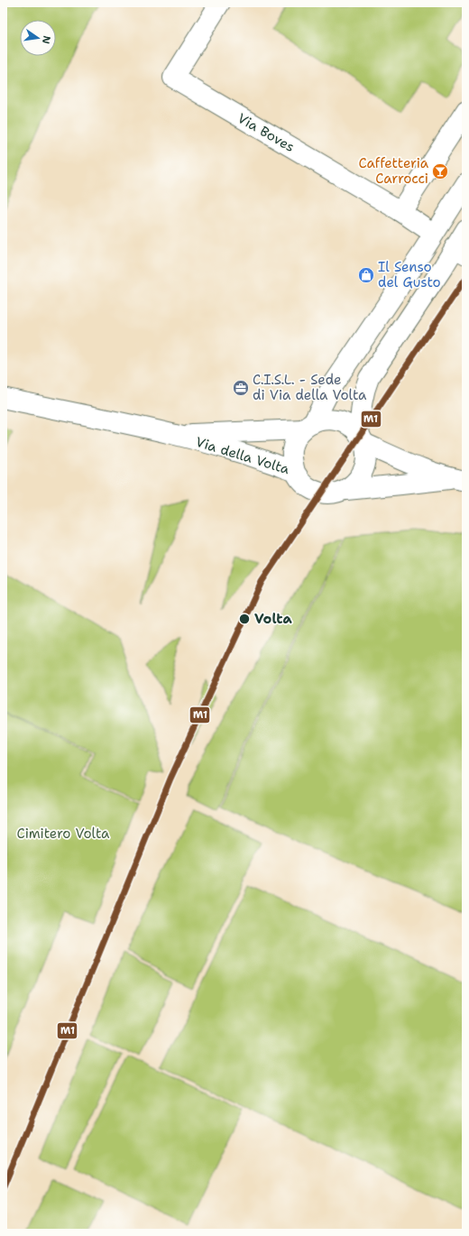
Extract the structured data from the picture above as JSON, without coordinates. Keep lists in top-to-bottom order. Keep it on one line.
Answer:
{"streets":{"main road":["Via Boves","Via della Volta"]},"parks":["Cimitero Volta"],"places":{"bar":["Caffetteria Carrocci"],"shop":["Il Senso del Gusto"],"office":["C.I.S.L. - Sede di Via della Volta"],"other":["Volta"]},"lines":["transit line M1"],"north":"right"}
